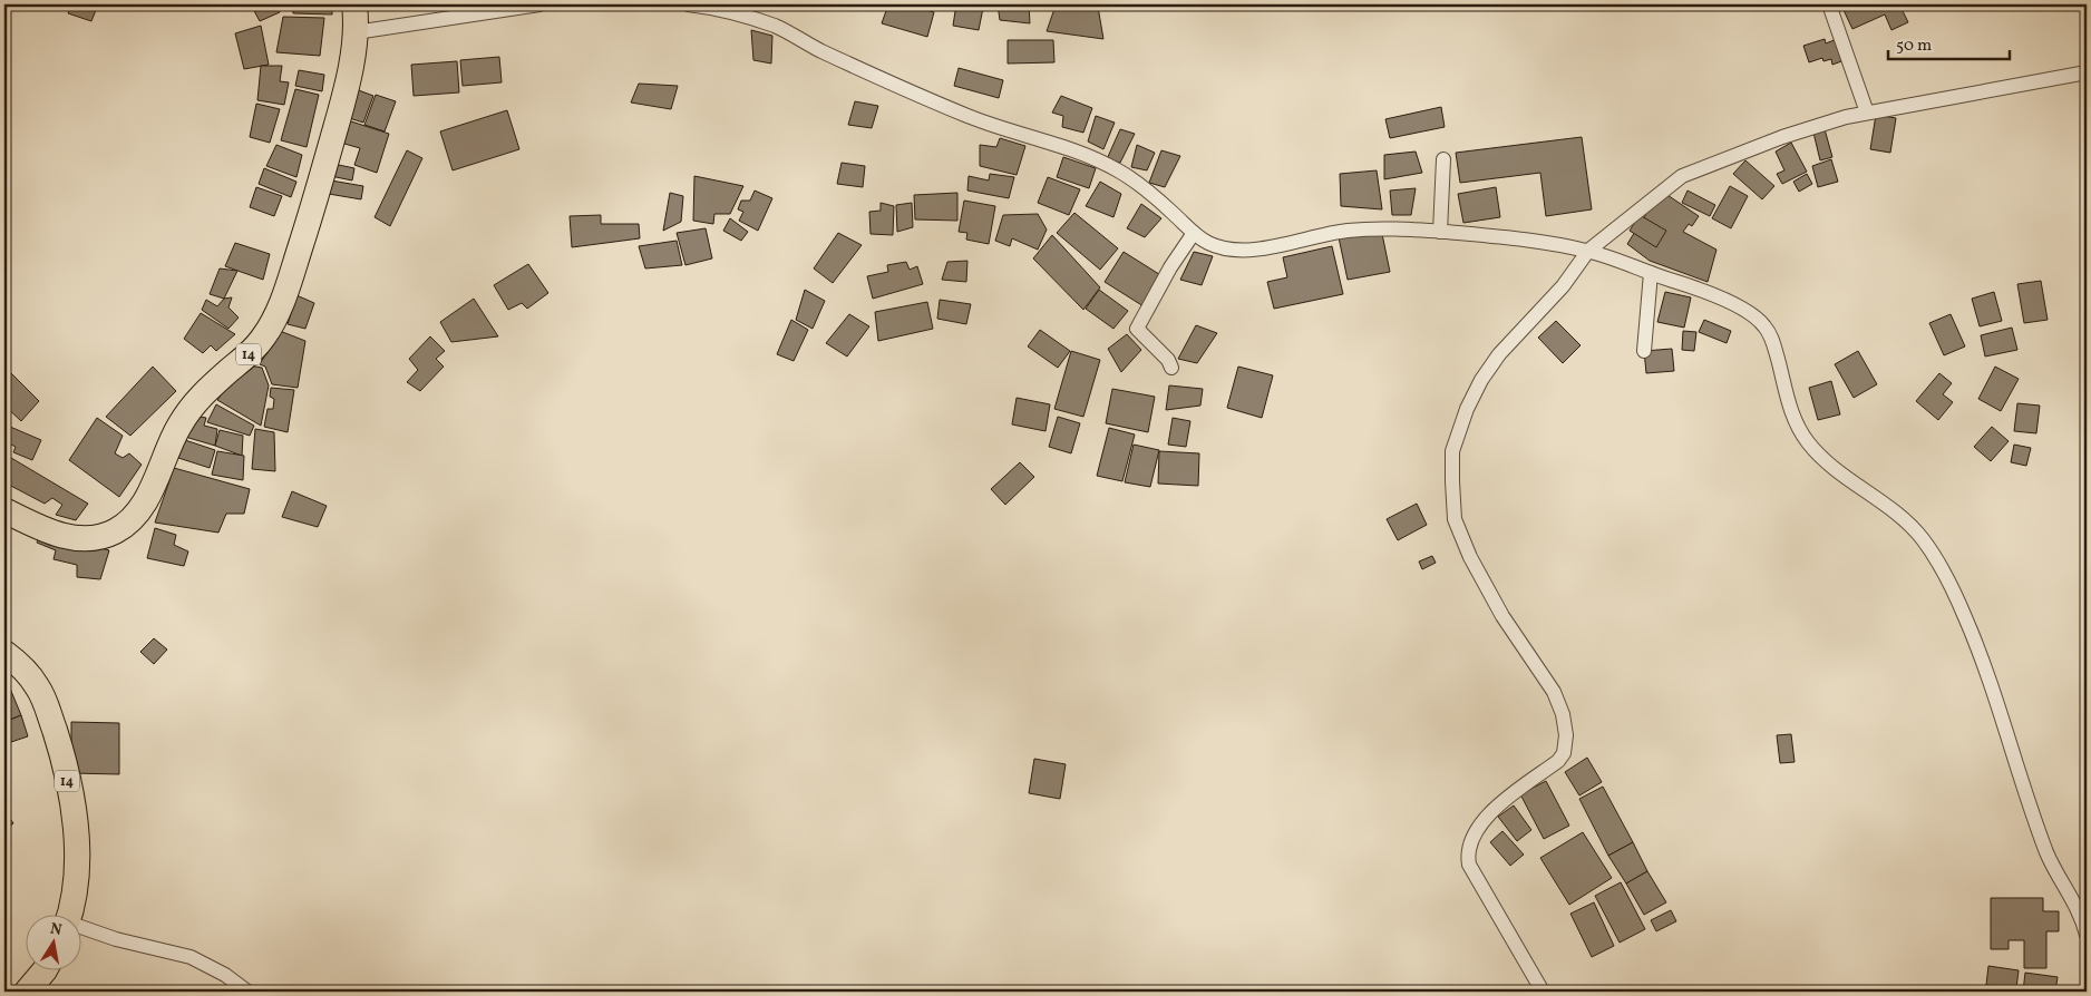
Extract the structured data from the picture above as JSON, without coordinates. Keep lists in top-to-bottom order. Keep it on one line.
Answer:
{"streets":{"highway":["14"]},"scale_bar":"50 m","north":"top"}
